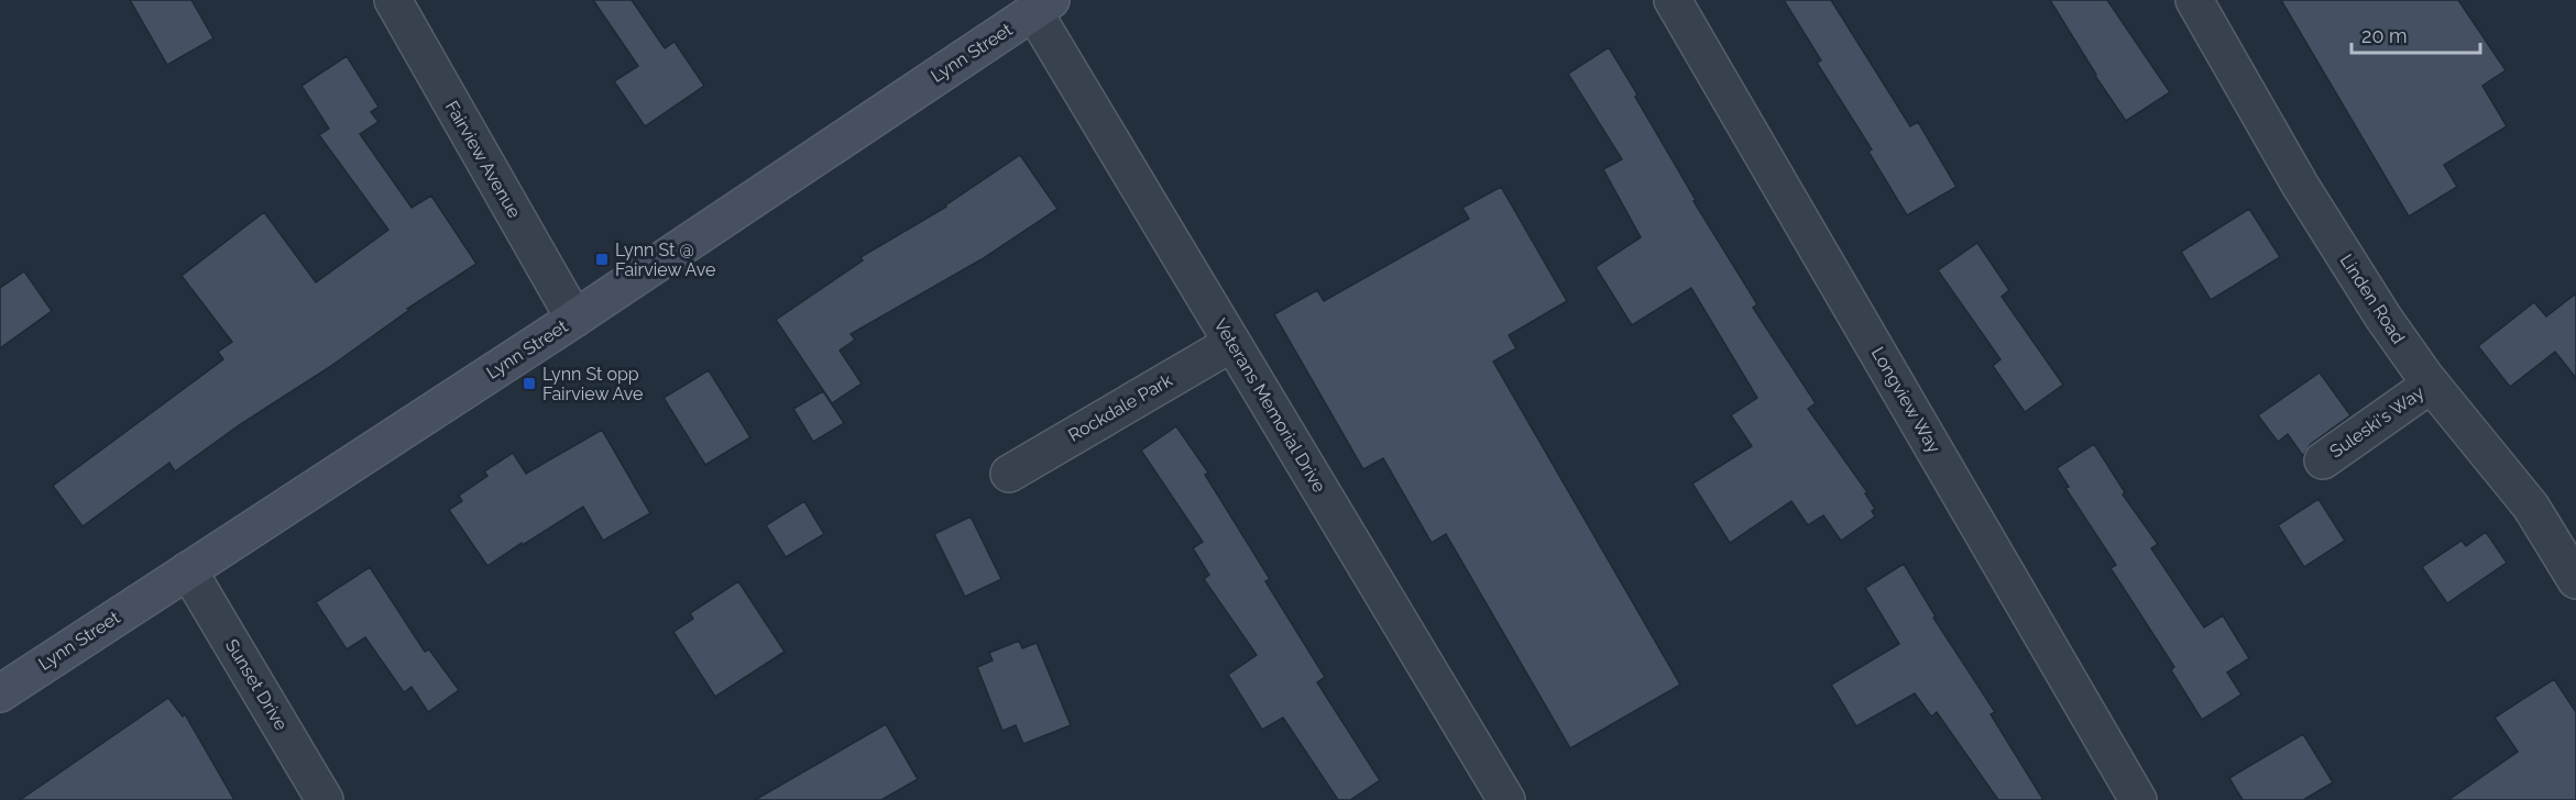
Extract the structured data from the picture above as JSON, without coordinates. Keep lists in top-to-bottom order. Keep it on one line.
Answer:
{"streets":{"main road":["Lynn Street"],"street":["Fairview Avenue","Linden Road","Longview Way","Veterans Memorial Drive","Rockdale Park","Suleski's Way","Sunset Drive"]},"crossings":[["Lynn Street","Fairview Avenue"],["Lynn Street","Veterans Memorial Drive"],["Lynn Street","Sunset Drive"],["Linden Road","Suleski's Way"],["Veterans Memorial Drive","Rockdale Park"]],"places":{"transit":["Lynn St @ Fairview Ave","Lynn St opp Fairview Ave"]},"scale_bar":"20 m"}
